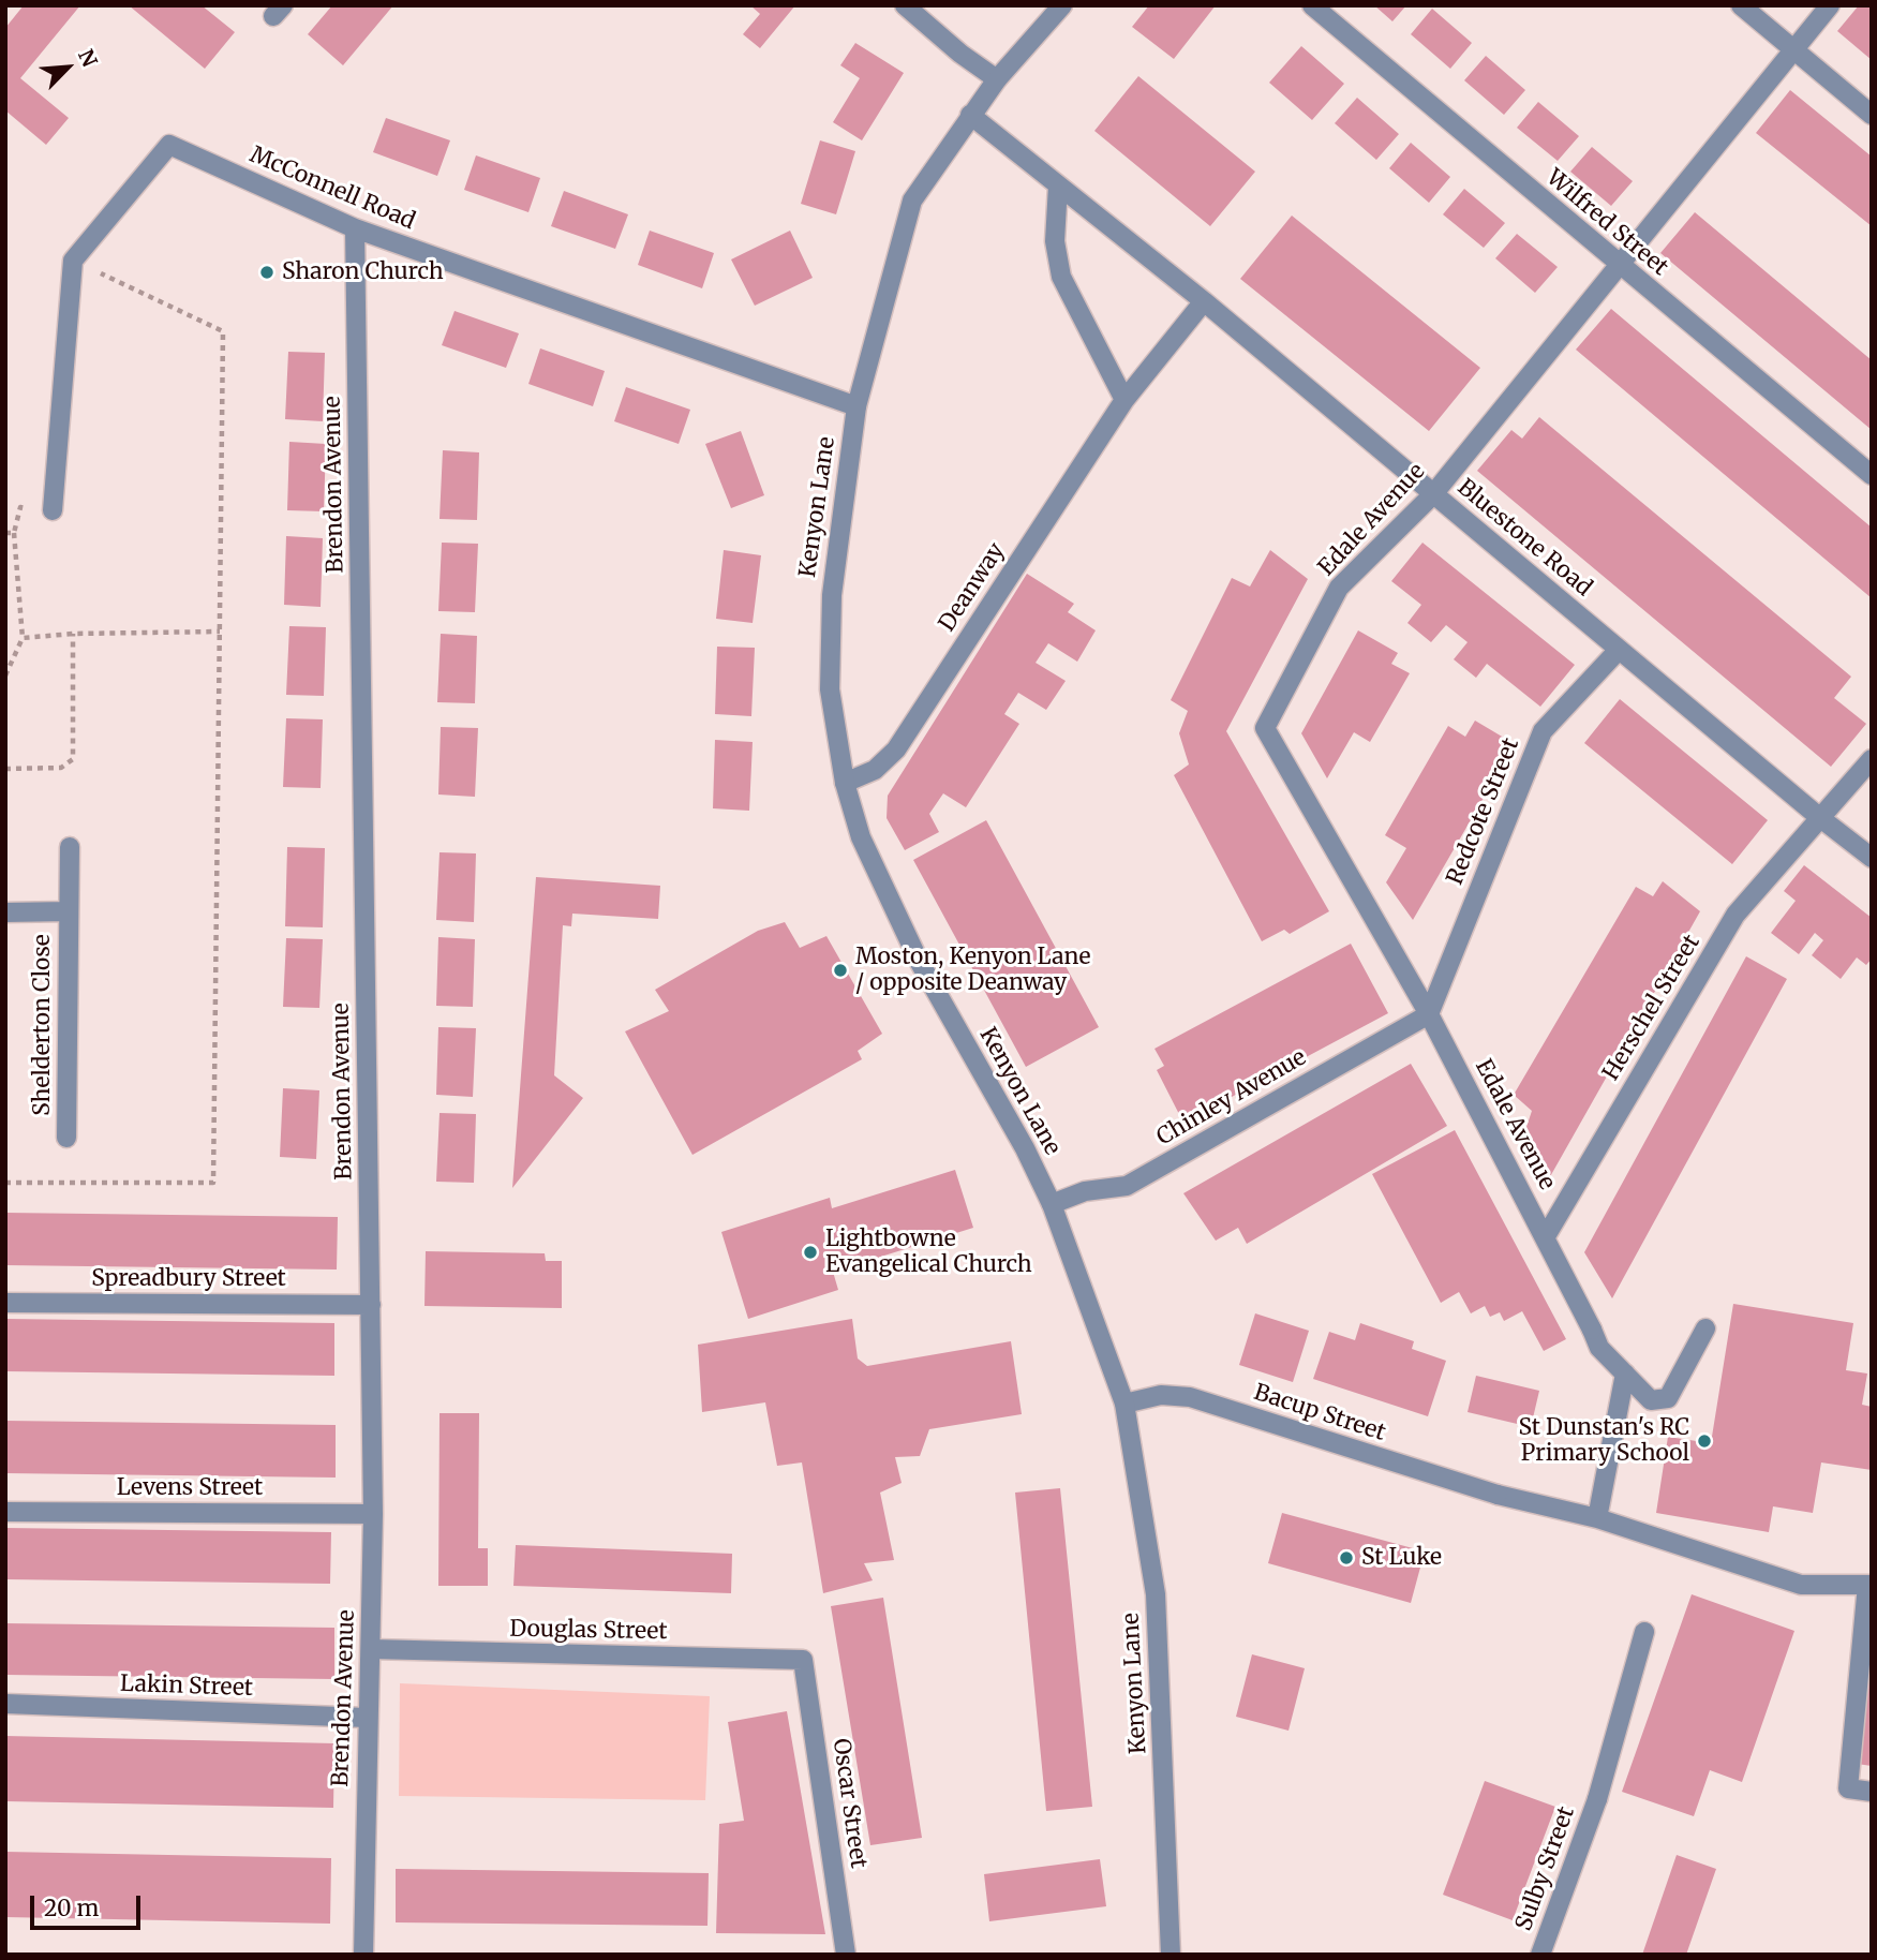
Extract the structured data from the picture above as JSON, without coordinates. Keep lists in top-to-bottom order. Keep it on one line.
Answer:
{"streets":{"street":["McConnell Road","Wilfred Street","Brendon Avenue","Kenyon Lane","Edale Avenue","Bluestone Road","Deanway","Redcote Street","Herschel Street","Shelderton Close","Chinley Avenue","Spreadbury Street","Bacup Street","Levens Street","Douglas Street","Lakin Street","Oscar Street","Sulby Street"]},"crossings":[["McConnell Road","Brendon Avenue"],["McConnell Road","Kenyon Lane"],["Wilfred Street","Edale Avenue"],["Brendon Avenue","Spreadbury Street"],["Brendon Avenue","Levens Street"],["Brendon Avenue","Douglas Street"],["Brendon Avenue","Lakin Street"],["Kenyon Lane","Bluestone Road"],["Kenyon Lane","Deanway"],["Kenyon Lane","Chinley Avenue"],["Kenyon Lane","Bacup Street"],["Edale Avenue","Bluestone Road"],["Edale Avenue","Redcote Street"],["Edale Avenue","Herschel Street"],["Edale Avenue","Chinley Avenue"],["Bluestone Road","Deanway"],["Bluestone Road","Redcote Street"],["Bluestone Road","Herschel Street"],["Redcote Street","Chinley Avenue"],["Douglas Street","Oscar Street"]],"places":["Sharon Church","Moston, Kenyon Lane / opposite Deanway","Lightbowne Evangelical Church","St Dunstan's RC Primary School","St Luke"],"scale_bar":"20 m","north":"top right"}
